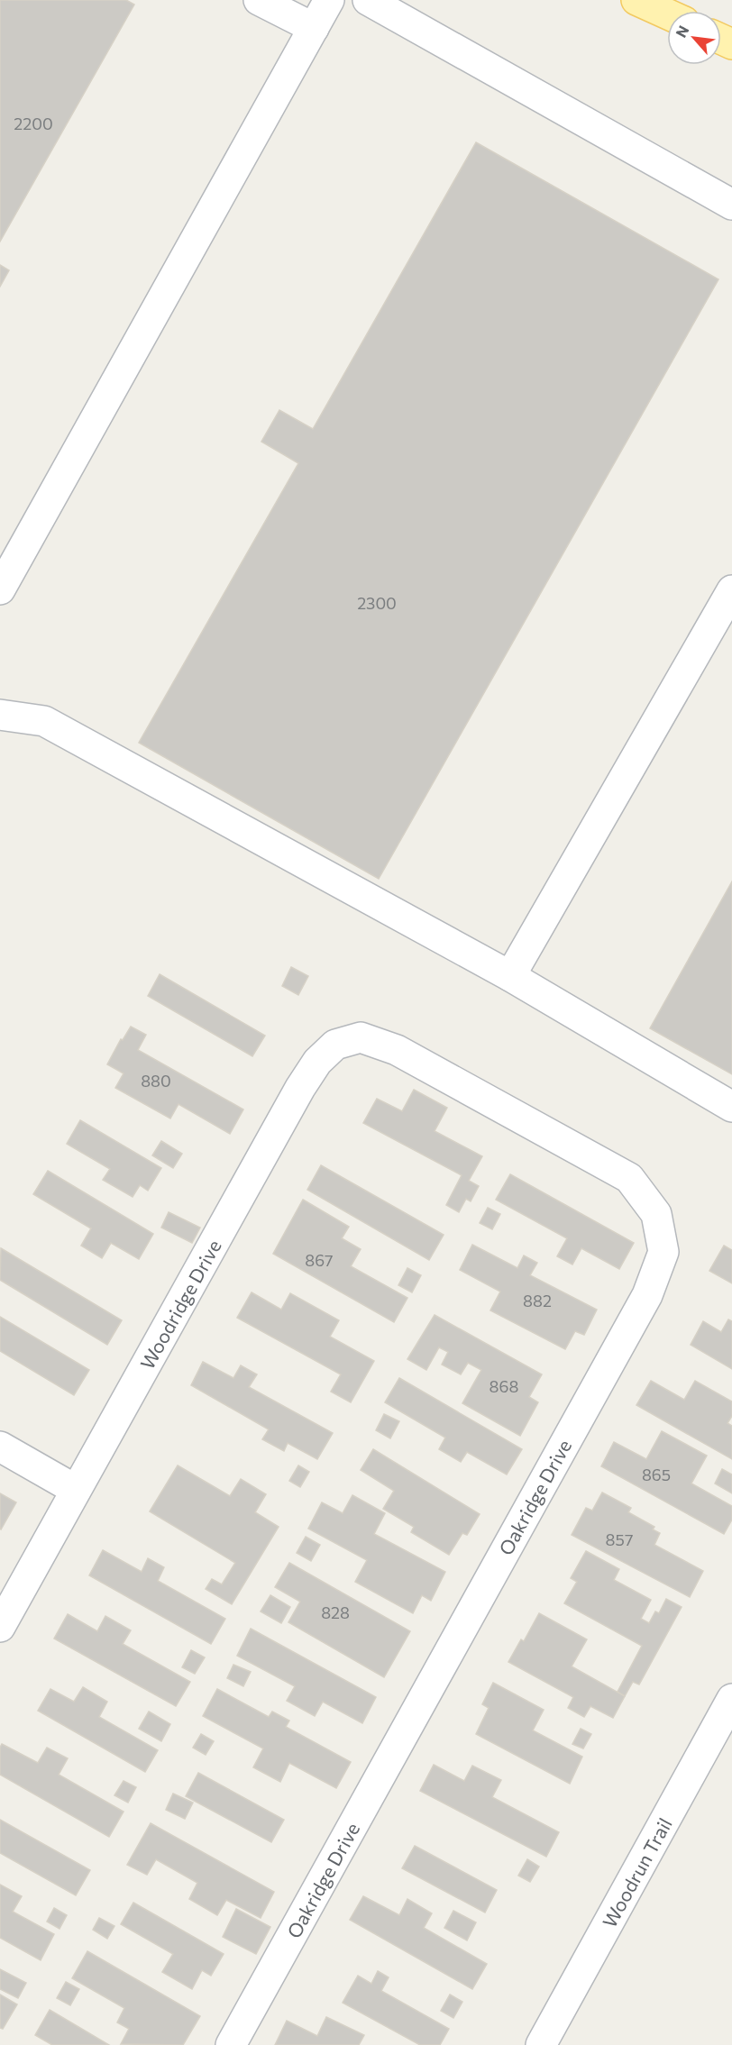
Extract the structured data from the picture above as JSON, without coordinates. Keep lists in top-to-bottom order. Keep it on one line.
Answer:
{"streets":{"street":["Woodridge Drive","Oakridge Drive","Woodrun Trail"]},"crossings":[["Woodridge Drive","Oakridge Drive"]],"house_numbers":["2200","2300","880","867","882","868","865","857","828"],"north":"top left"}
